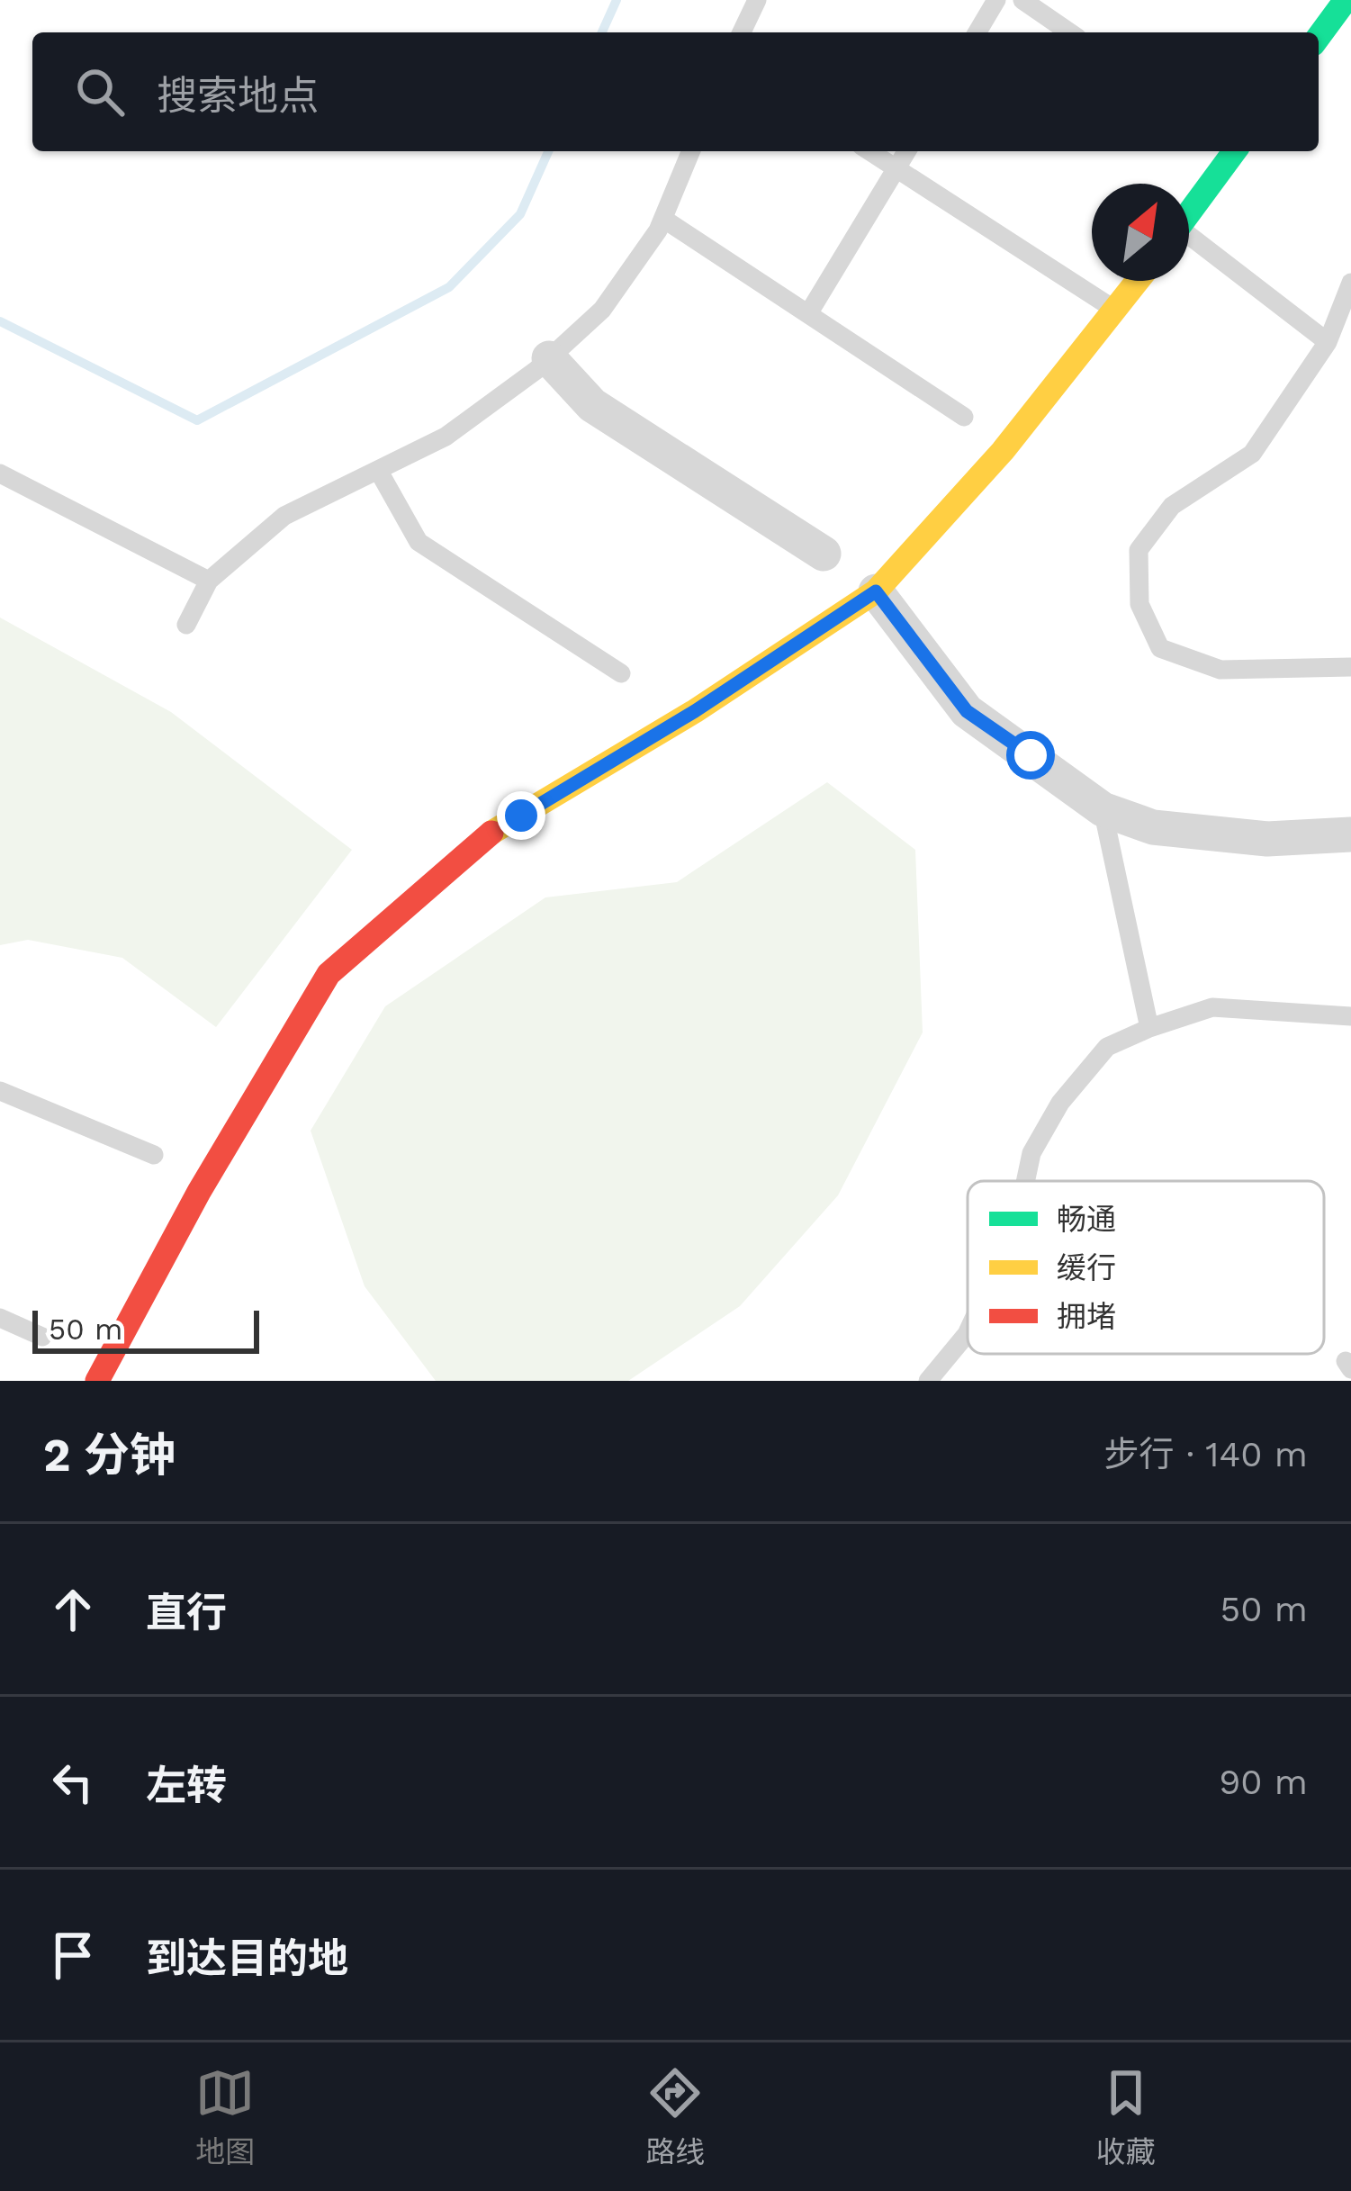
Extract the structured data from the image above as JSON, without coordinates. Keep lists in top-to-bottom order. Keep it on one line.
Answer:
{"legend":["畅通","缓行","拥堵"],"scale_bar":"50 m","north":"top right","page":{"search":"搜索地点","scale":"50 m","heading":["2 分钟","步行 · 140 m"],"list":[["直行","50 m"],["左转","90 m"],"到达目的地"],"nav":["地图","路线","收藏"]}}
